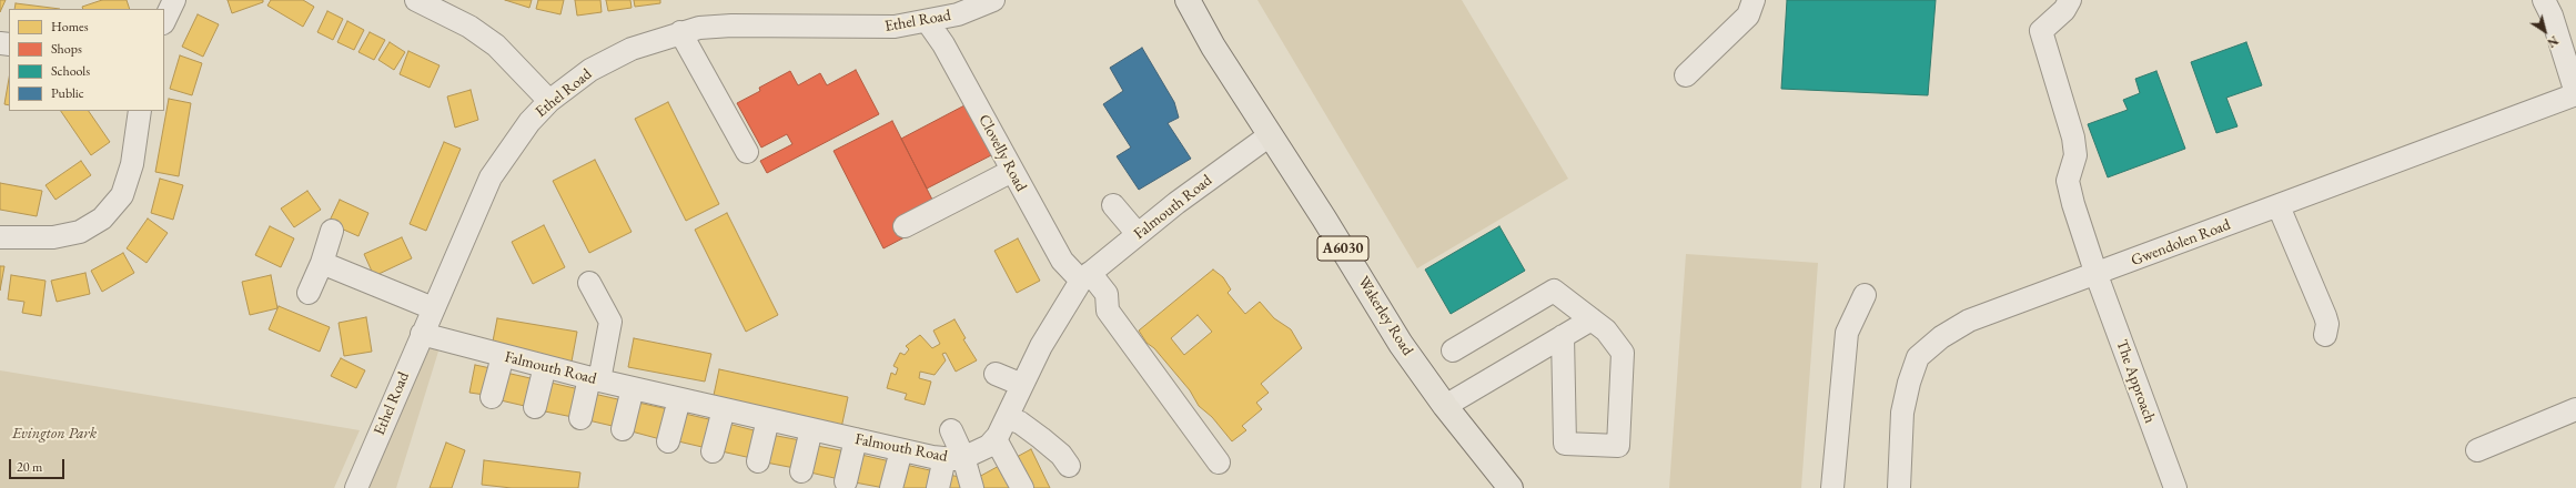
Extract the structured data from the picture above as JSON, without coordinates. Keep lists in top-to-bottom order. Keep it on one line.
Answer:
{"streets":{"highway":["A6030","Wakerley Road"],"street":["Ethel Road","Clovelly Road","Falmouth Road","Gwendolen Road","The Approach"]},"crossings":[["Ethel Road","Clovelly Road"],["Ethel Road","Falmouth Road"],["Clovelly Road","Falmouth Road"],["Falmouth Road","Wakerley Road"],["Gwendolen Road","The Approach"]],"parks":["Evington Park"],"legend":["Homes","Shops","Schools","Public"],"scale_bar":"20 m","north":"bottom right"}
